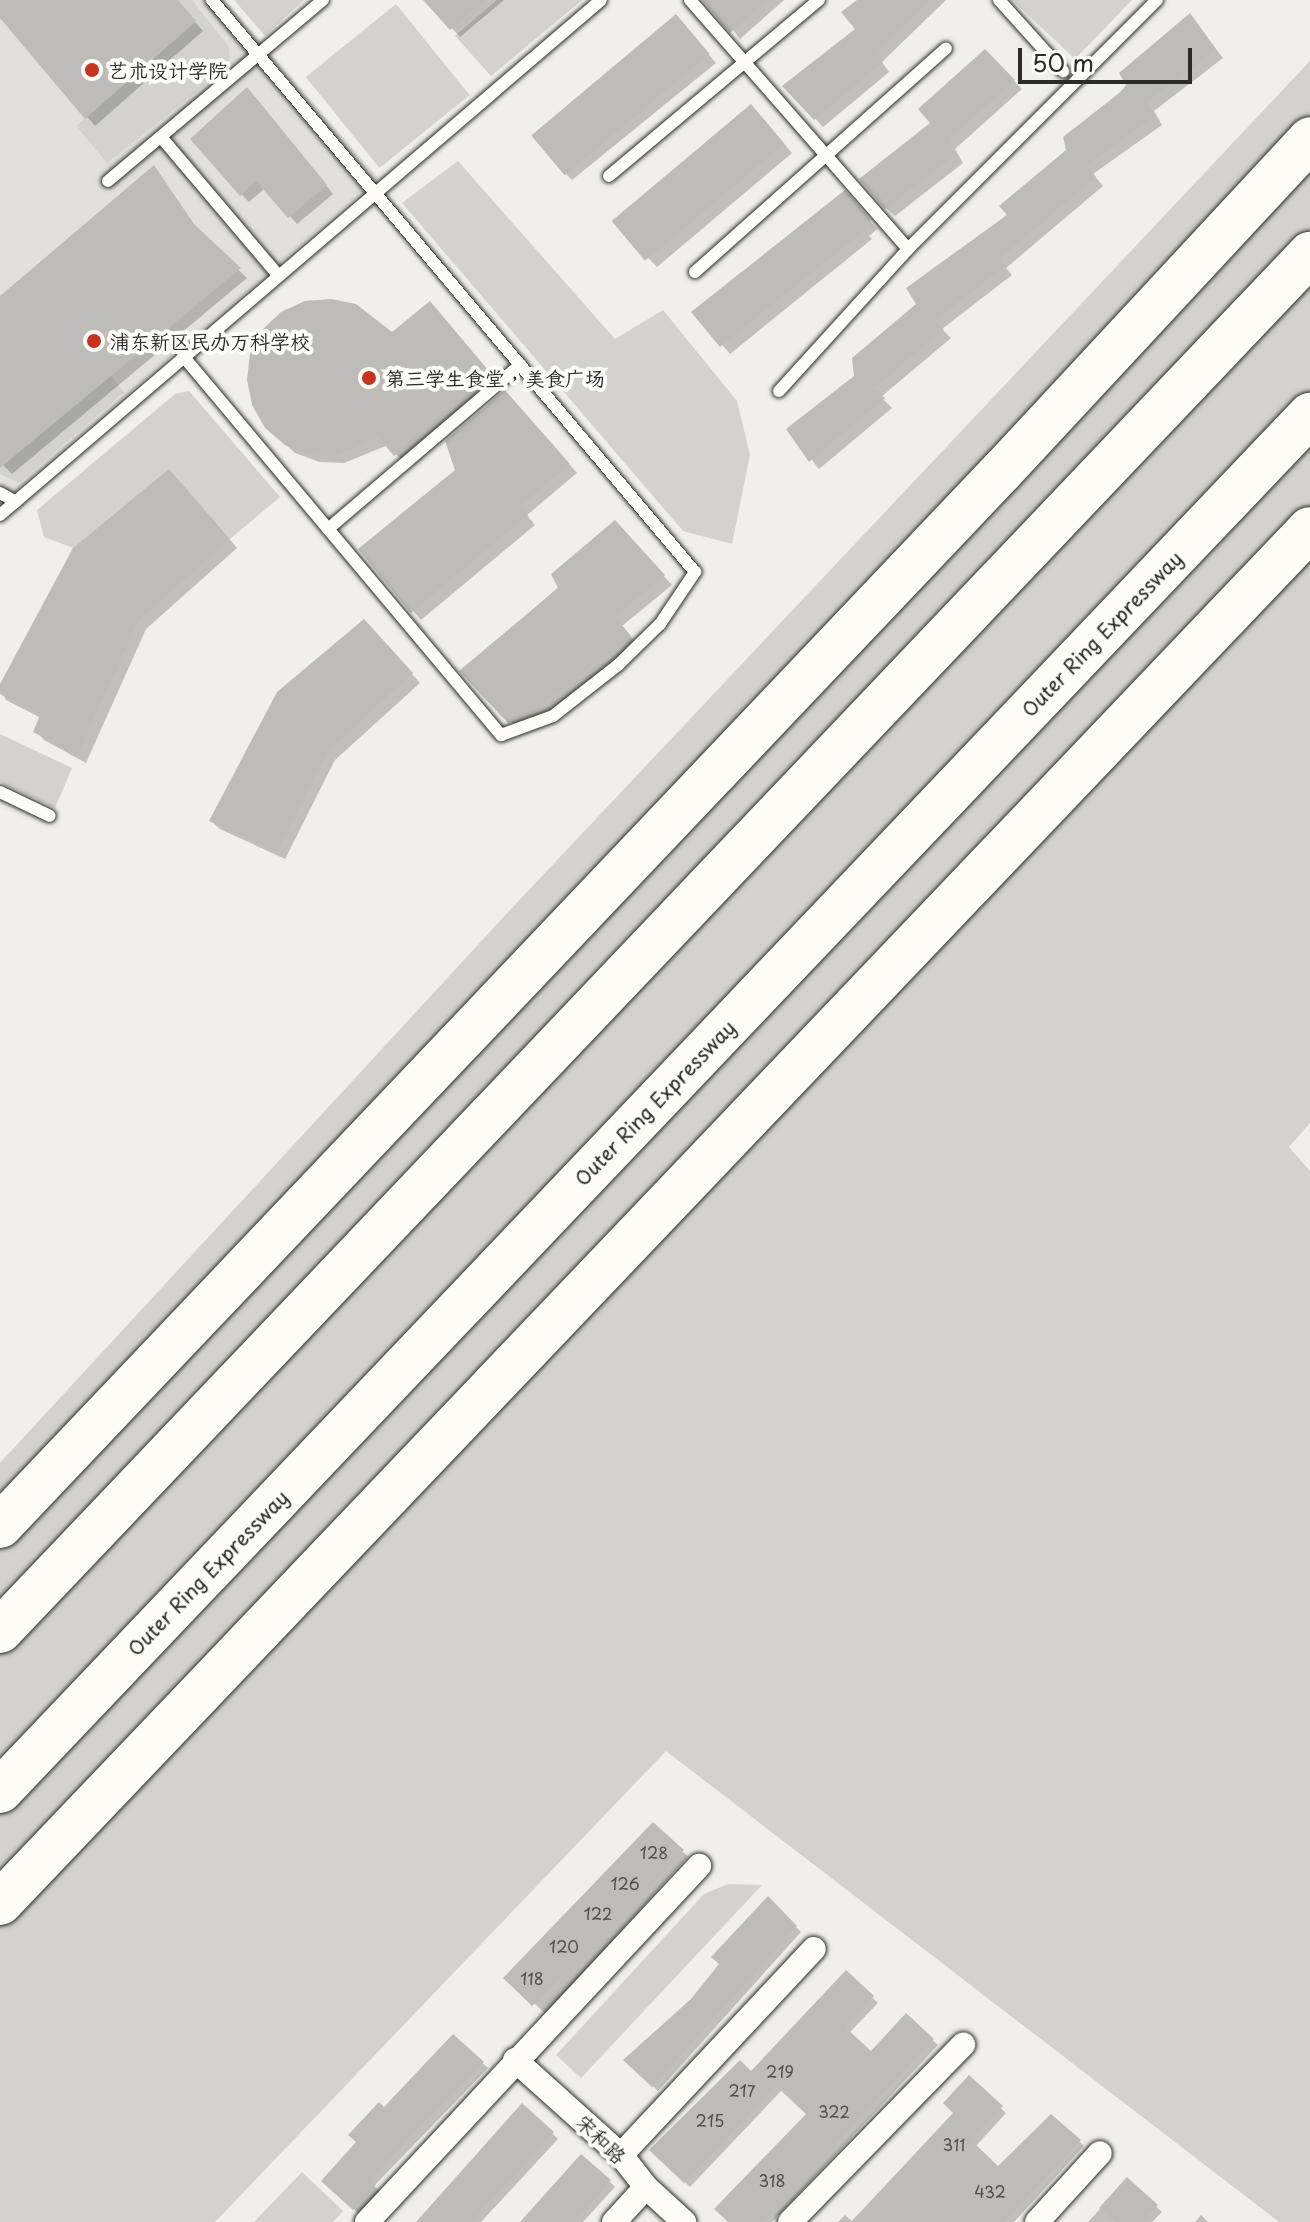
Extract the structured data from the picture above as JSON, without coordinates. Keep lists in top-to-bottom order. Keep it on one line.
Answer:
{"streets":{"highway":["Outer Ring Expressway"],"street":["宋和路"]},"places":["艺术设计学院","浦东新区民办万科学校","第三学生食堂，美食广场"],"house_numbers":["128","126","122","120","118","219","217","322","215","311","318","432"],"scale_bar":"50 m"}
